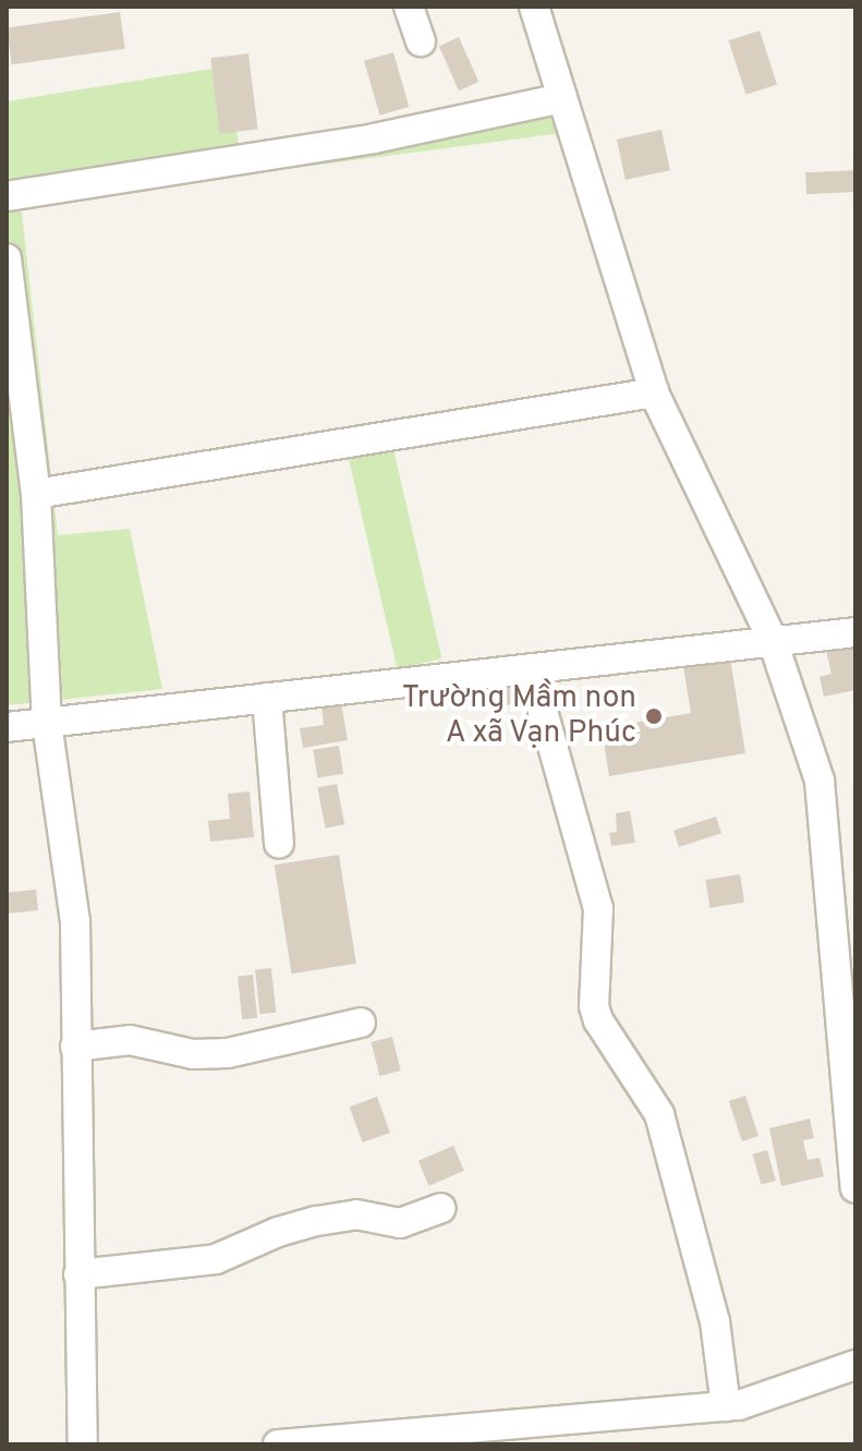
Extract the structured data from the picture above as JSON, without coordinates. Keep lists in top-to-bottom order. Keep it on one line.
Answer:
{"places":["Trường Mầm non A xã Vạn Phúc"]}
